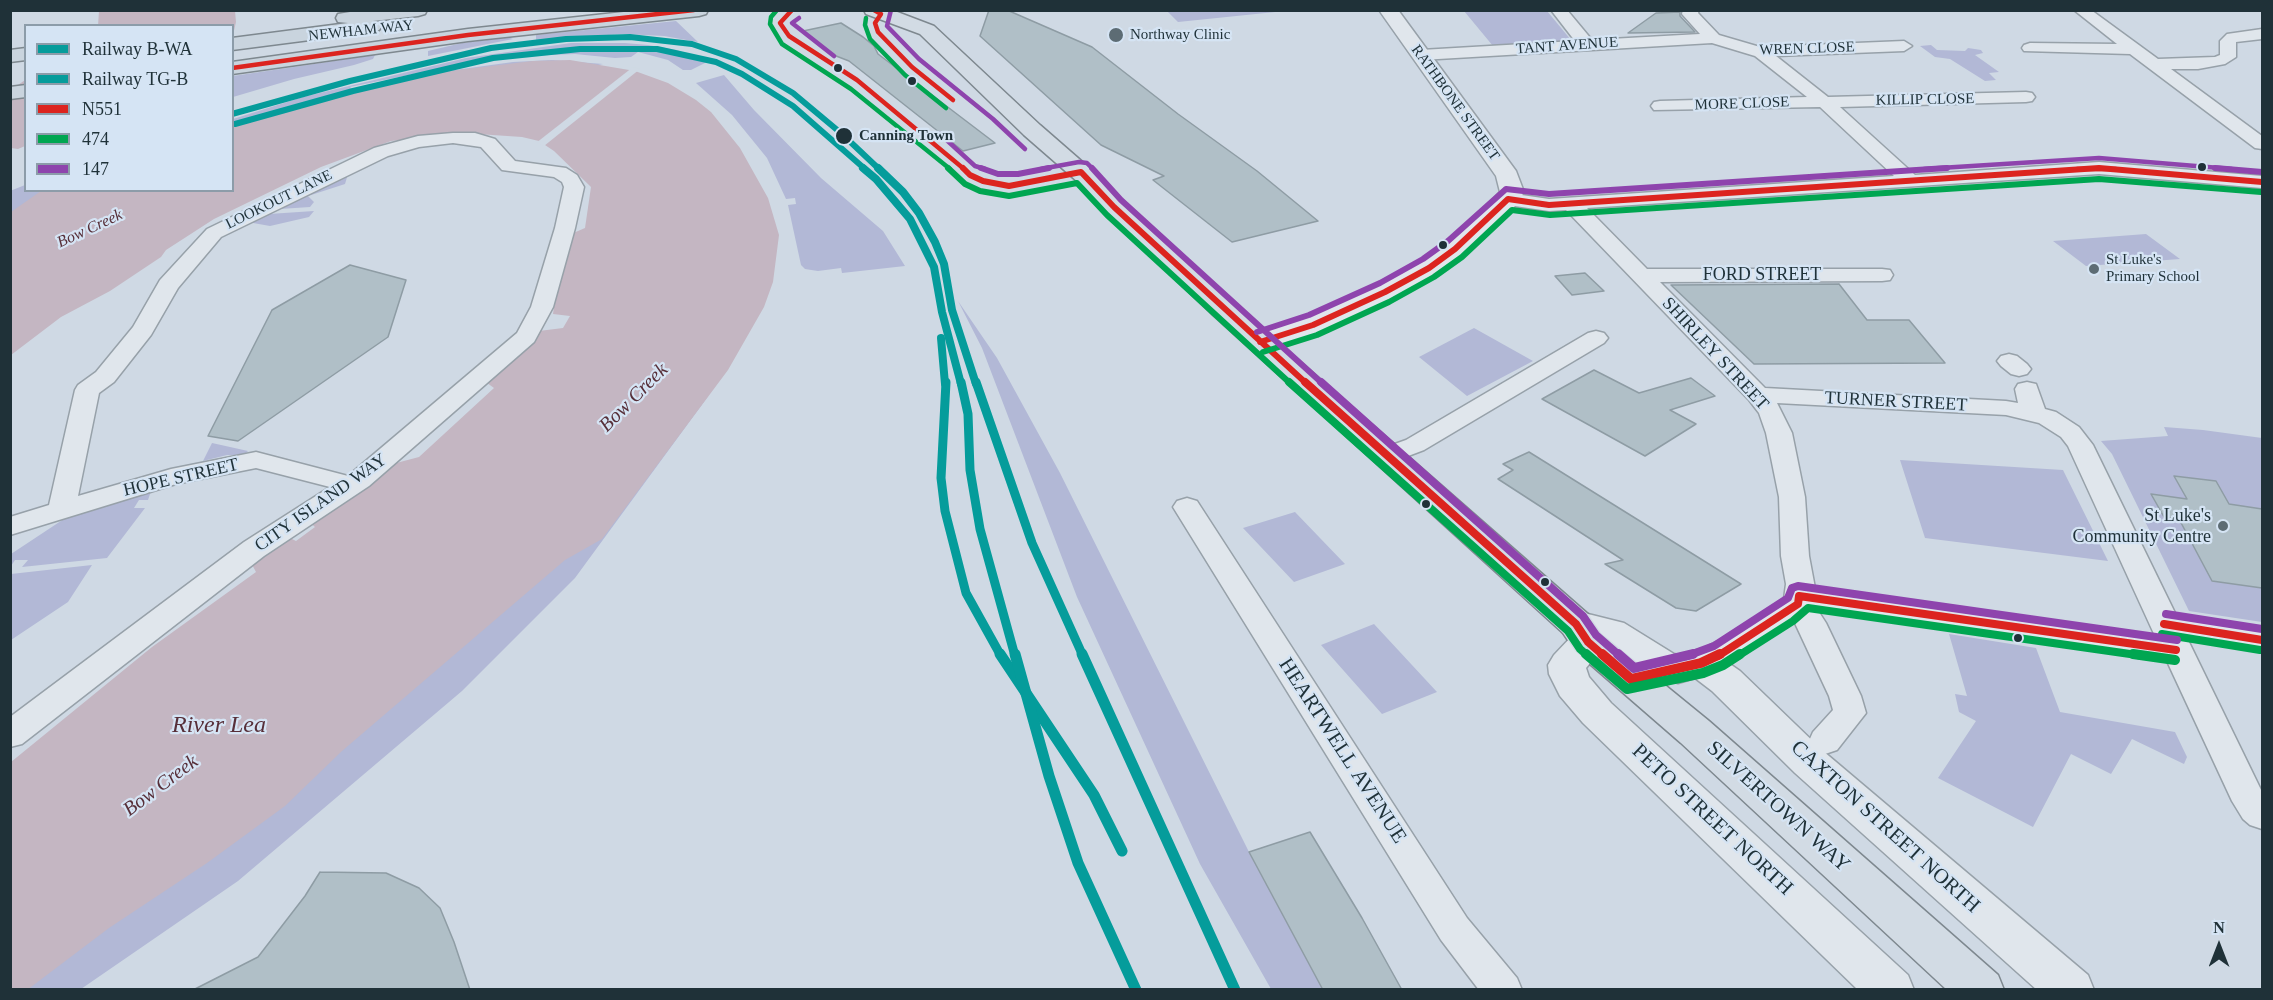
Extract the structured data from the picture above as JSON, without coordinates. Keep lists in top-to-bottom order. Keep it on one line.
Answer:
{"streets":{"highway":["NEWHAM WAY"],"main road":["SILVERTOWN WAY"],"street":["TANT AVENUE","WREN CLOSE","KILLIP CLOSE","RATHBONE STREET","MORE CLOSE","LOOKOUT LANE","FORD STREET","SHIRLEY STREET","TURNER STREET","HOPE STREET","CITY ISLAND WAY","HEARTWELL AVENUE","PETO STREET NORTH","CAXTON STREET NORTH"]},"crossings":[["TANT AVENUE","WREN CLOSE"],["TANT AVENUE","RATHBONE STREET"],["KILLIP CLOSE","MORE CLOSE"],["LOOKOUT LANE","HOPE STREET"],["LOOKOUT LANE","CITY ISLAND WAY"],["FORD STREET","SHIRLEY STREET"],["SHIRLEY STREET","TURNER STREET"],["HOPE STREET","CITY ISLAND WAY"],["SILVERTOWN WAY","PETO STREET NORTH"],["SILVERTOWN WAY","CAXTON STREET NORTH"]],"water":["Bow Creek","River Lea"],"places":["Northway Clinic","Canning Town","St Luke's Primary School","St Luke's Community Centre"],"lines":["transit line N551","transit line 474","transit line 147","rail line B-WA","rail line TG-B"],"legend":["Railway B-WA","Railway TG-B","N551","474","147"],"north":"top"}
